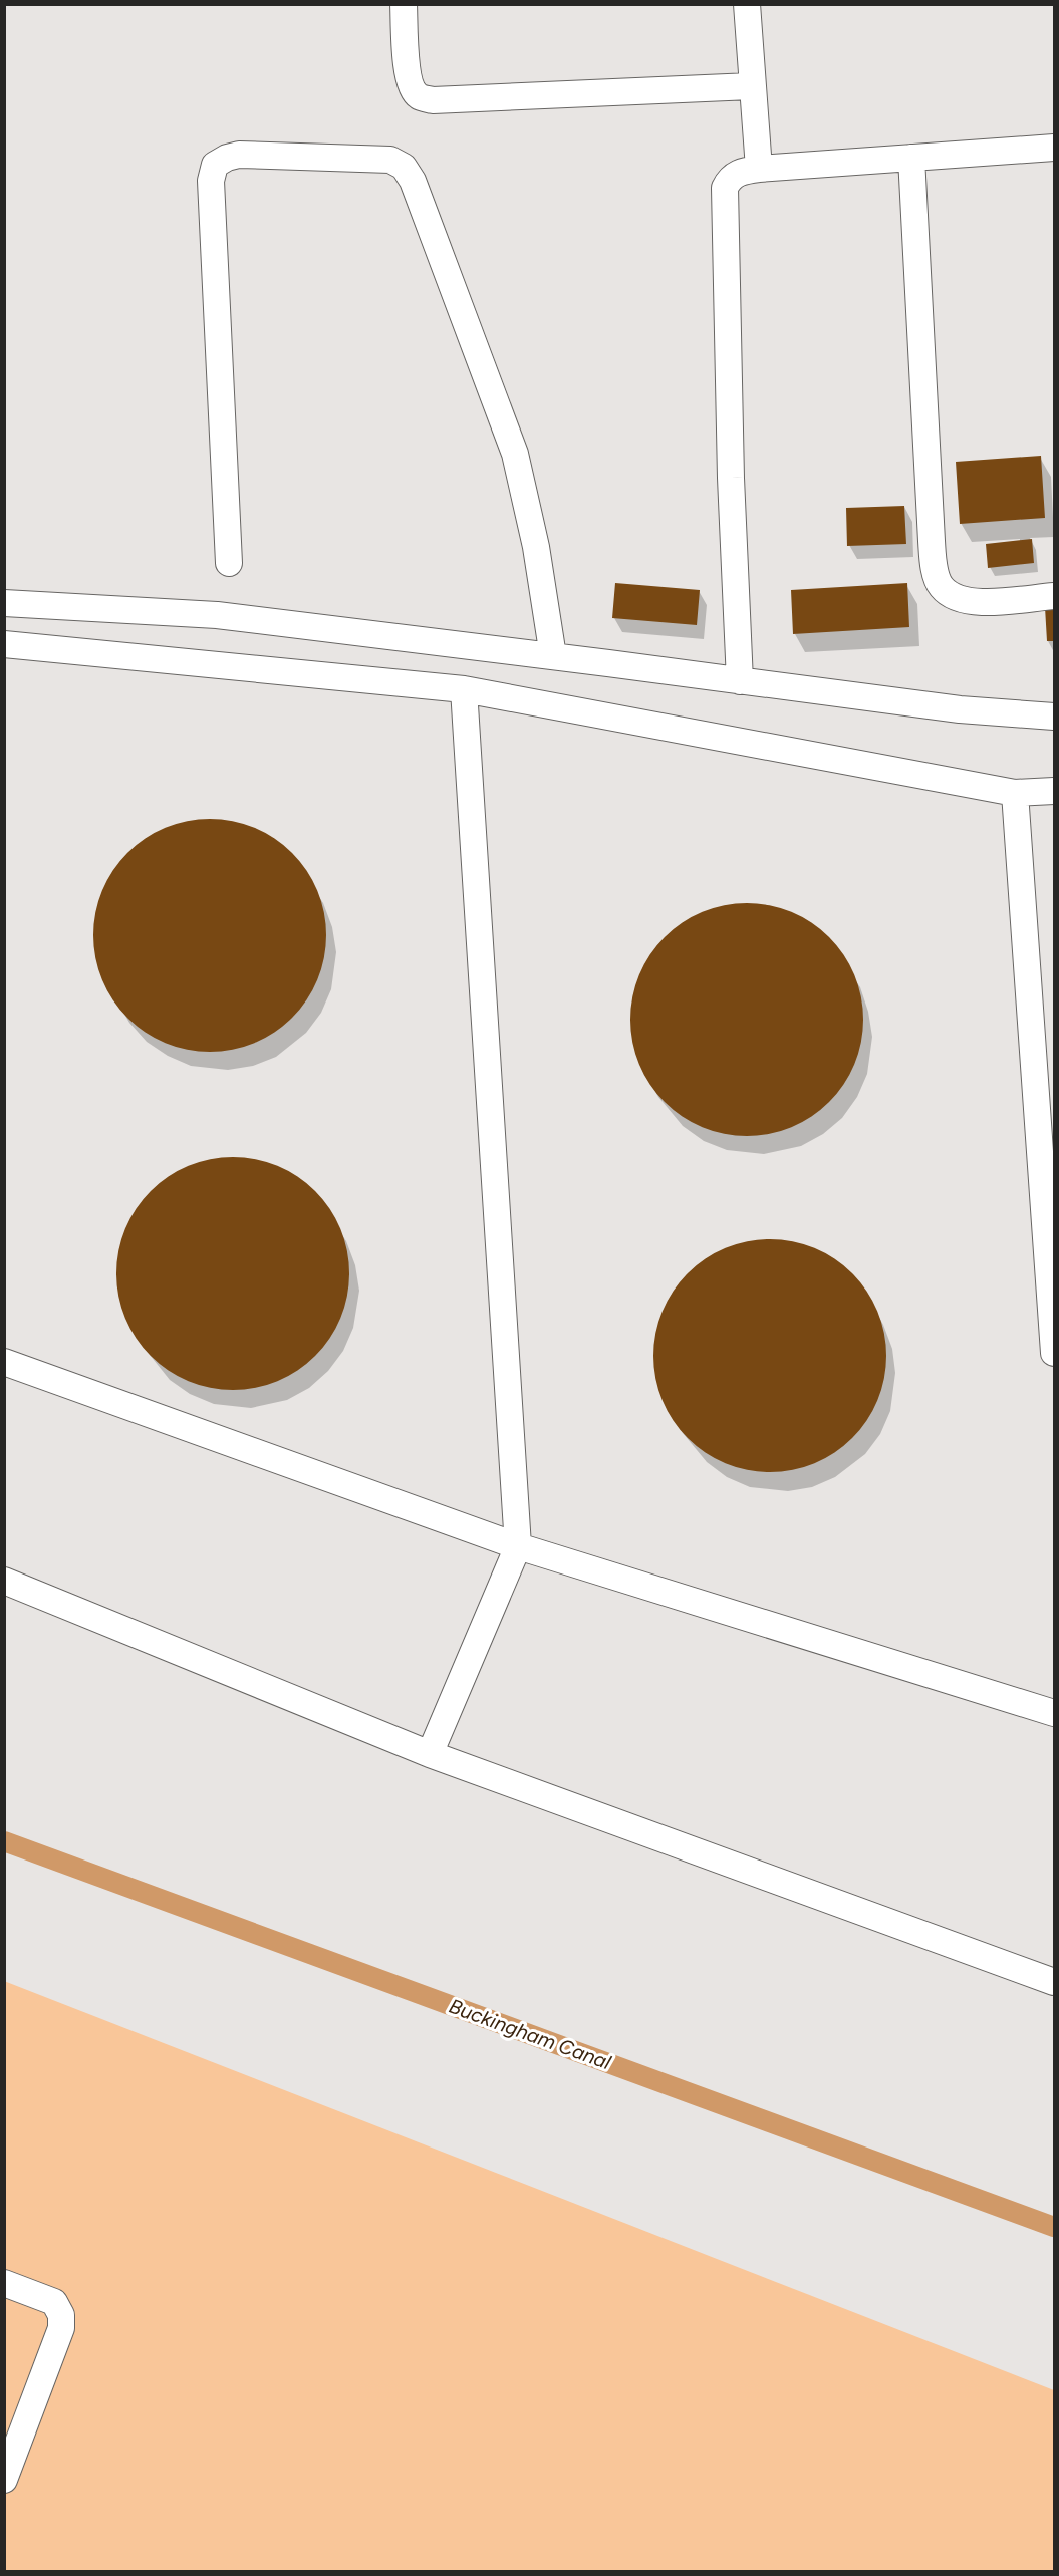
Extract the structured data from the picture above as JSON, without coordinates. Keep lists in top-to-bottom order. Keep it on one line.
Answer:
{"water":["Buckingham Canal"]}
